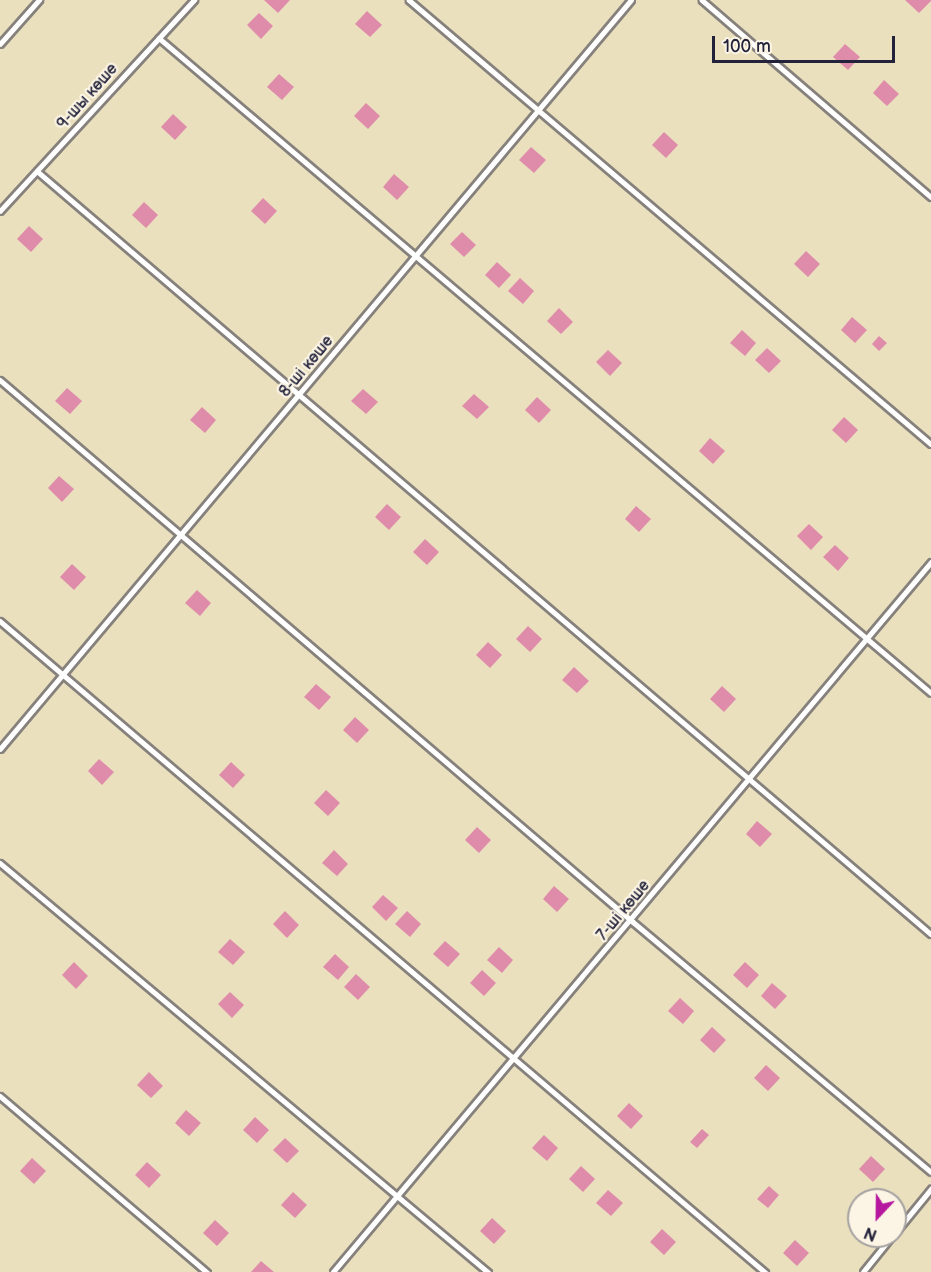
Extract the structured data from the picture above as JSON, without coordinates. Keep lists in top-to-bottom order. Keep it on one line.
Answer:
{"streets":{"lane":["9-шы көше","8-ші көше","7-ші көше"]},"scale_bar":"100 m","north":"bottom"}
